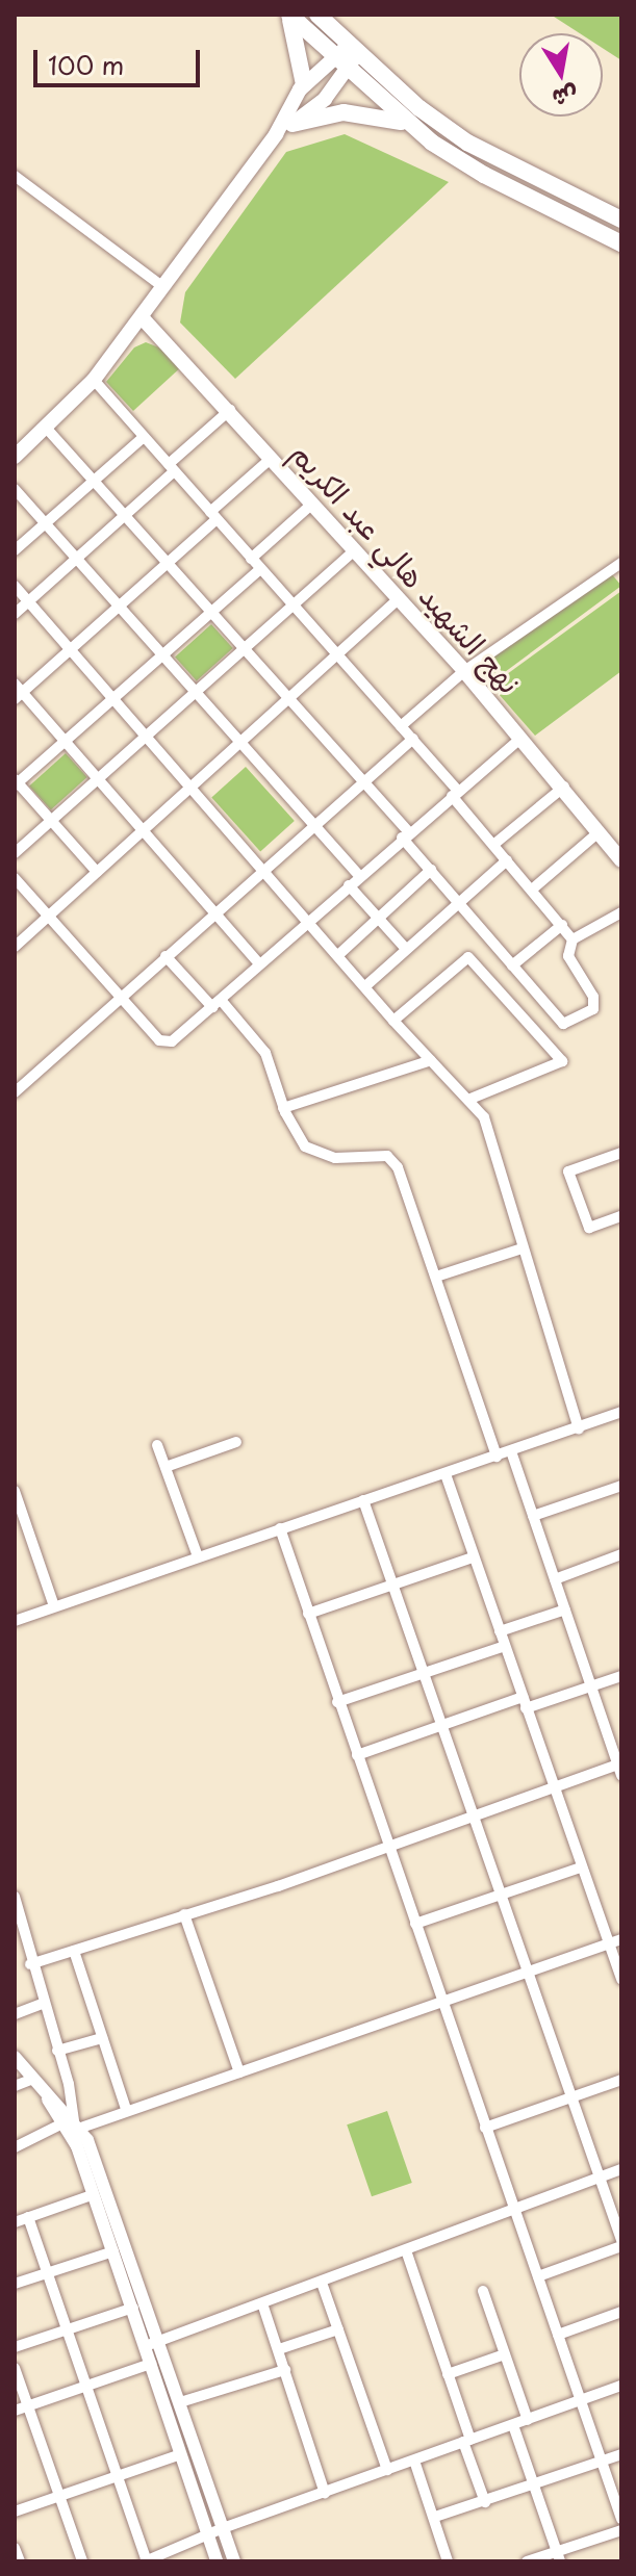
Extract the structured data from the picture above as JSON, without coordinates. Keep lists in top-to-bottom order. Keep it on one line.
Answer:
{"streets":{"main road":["نهج الشهيد هالي عبد الكريم"]},"scale_bar":"100 m","north":"bottom"}
